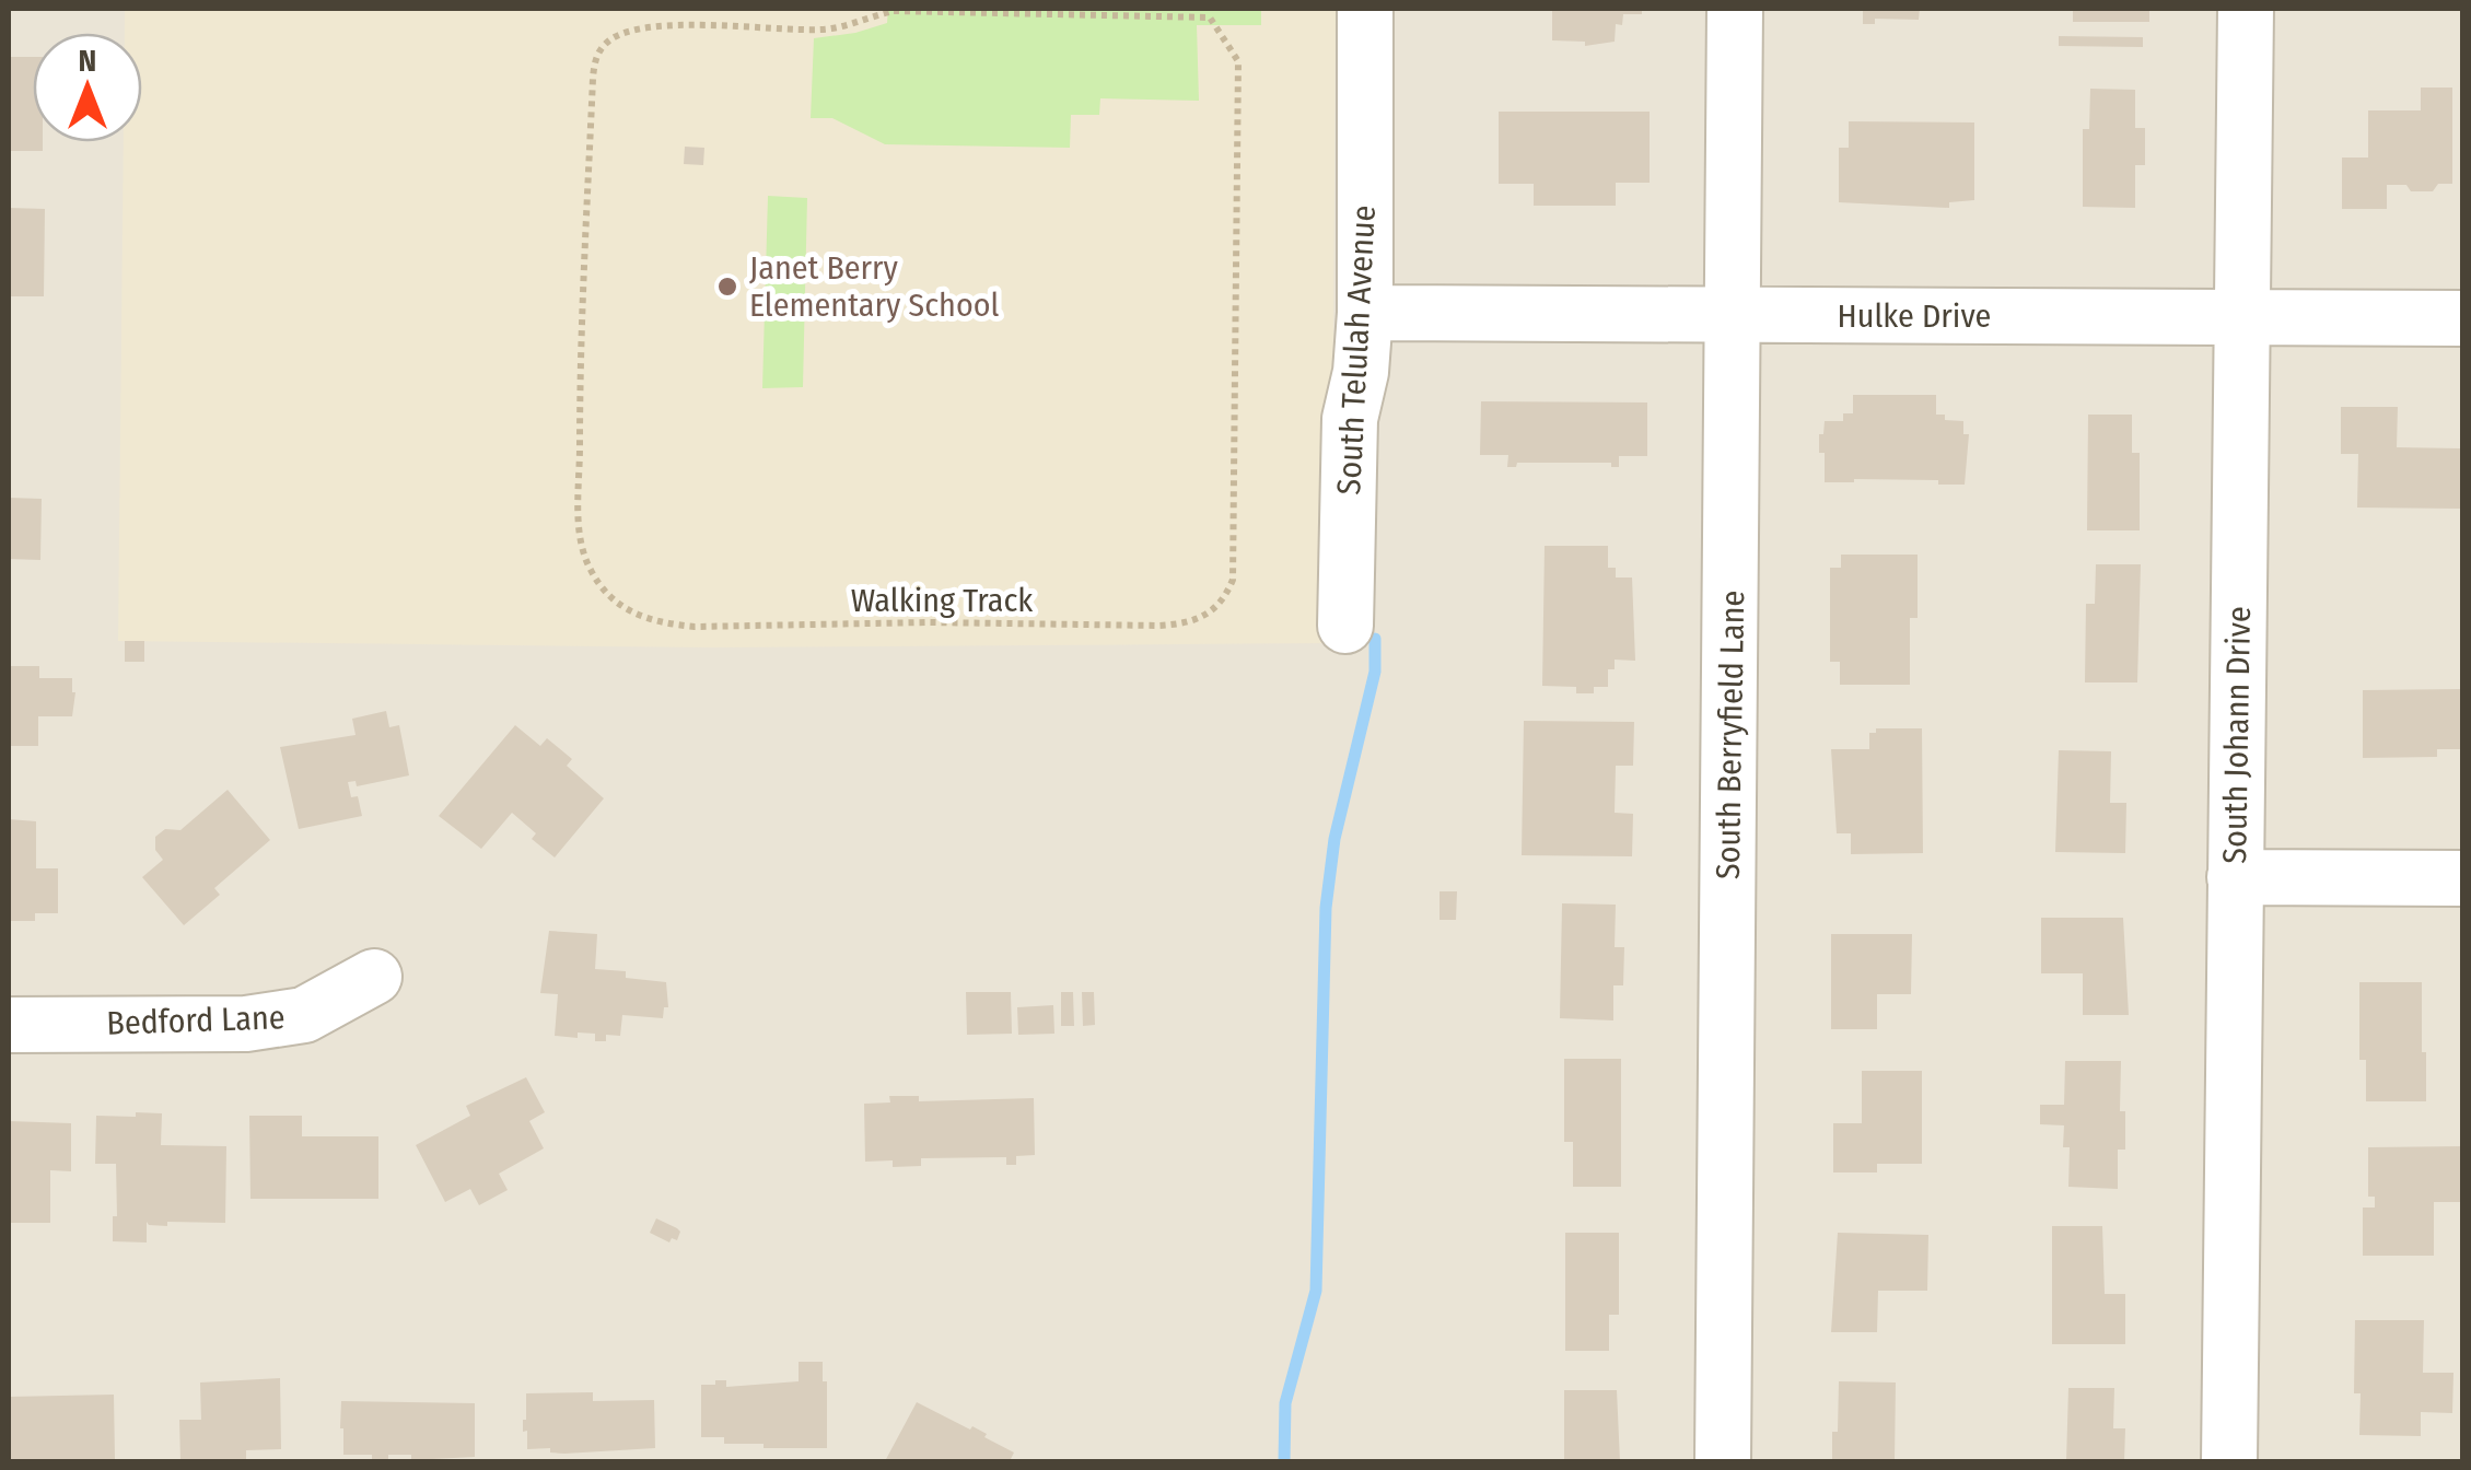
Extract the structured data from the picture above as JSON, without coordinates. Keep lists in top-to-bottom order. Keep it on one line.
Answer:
{"streets":{"street":["Hulke Drive","South Telulah Avenue","South Berryfield Lane","South Johann Drive","Bedford Lane"],"path":["Walking Track"]},"crossings":[["Hulke Drive","South Telulah Avenue"],["Hulke Drive","South Berryfield Lane"],["Hulke Drive","South Johann Drive"]],"places":["Janet Berry Elementary School"],"north":"top"}
